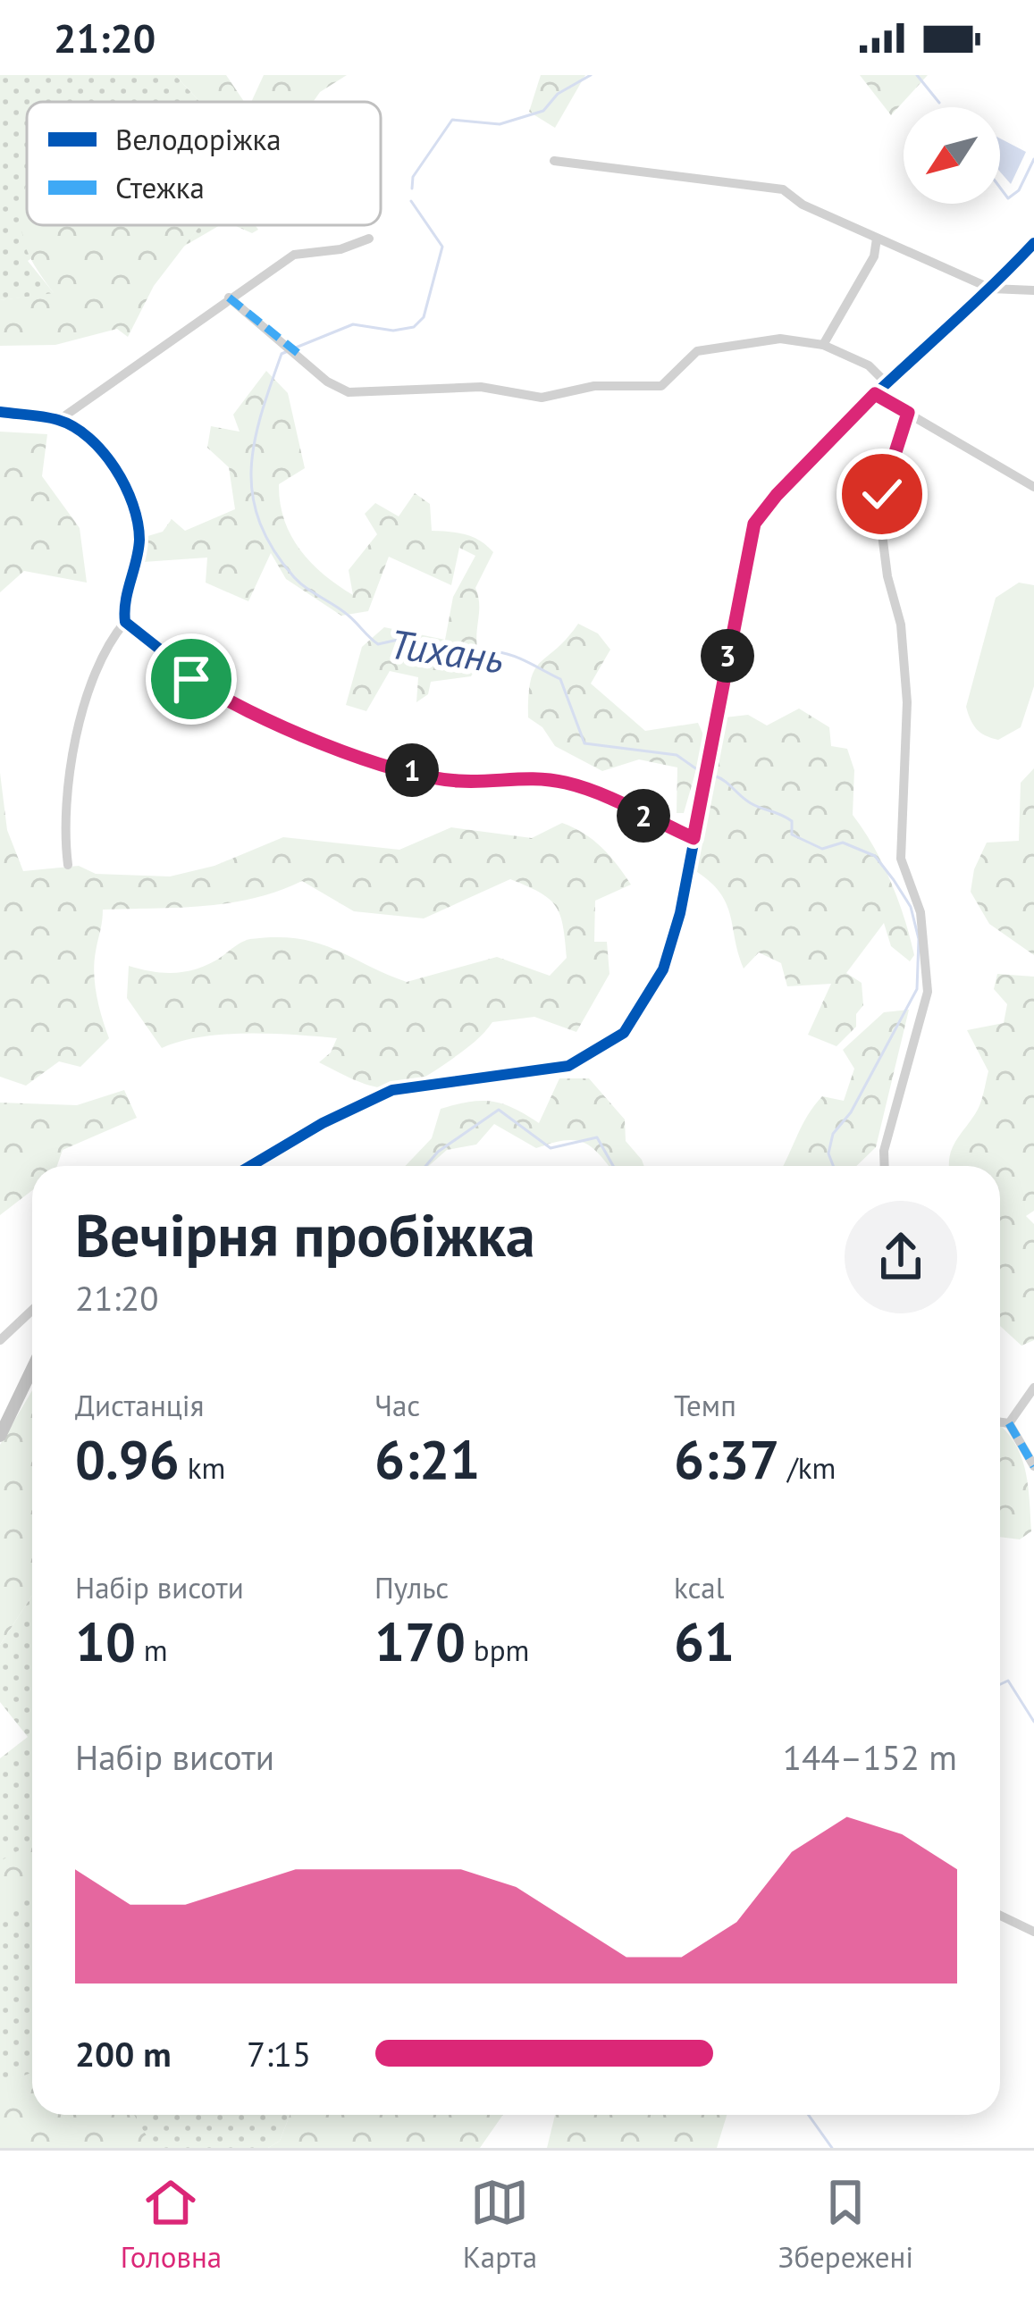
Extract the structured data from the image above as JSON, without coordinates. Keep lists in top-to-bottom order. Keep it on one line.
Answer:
{"water":["Тихань"],"legend":["Велодоріжка","Стежка"],"north":"bottom left","page":{"status":"21:20","pins":["3","1","2"],"heading":["Вечірня пробіжка","21:20"],"stats":[["Дистанція","0.96 km"],["Час","6:21"],["Темп","6:37 /km"],["Набір висоти","10 m"],["Пульс","170 bpm"],["kcal","61"]],"chart":["Набір висоти","144–152 m"],"list":[{"name":"200 m","note":"7:15"}],"tabs":["Головна","Карта","Збережені"]}}
